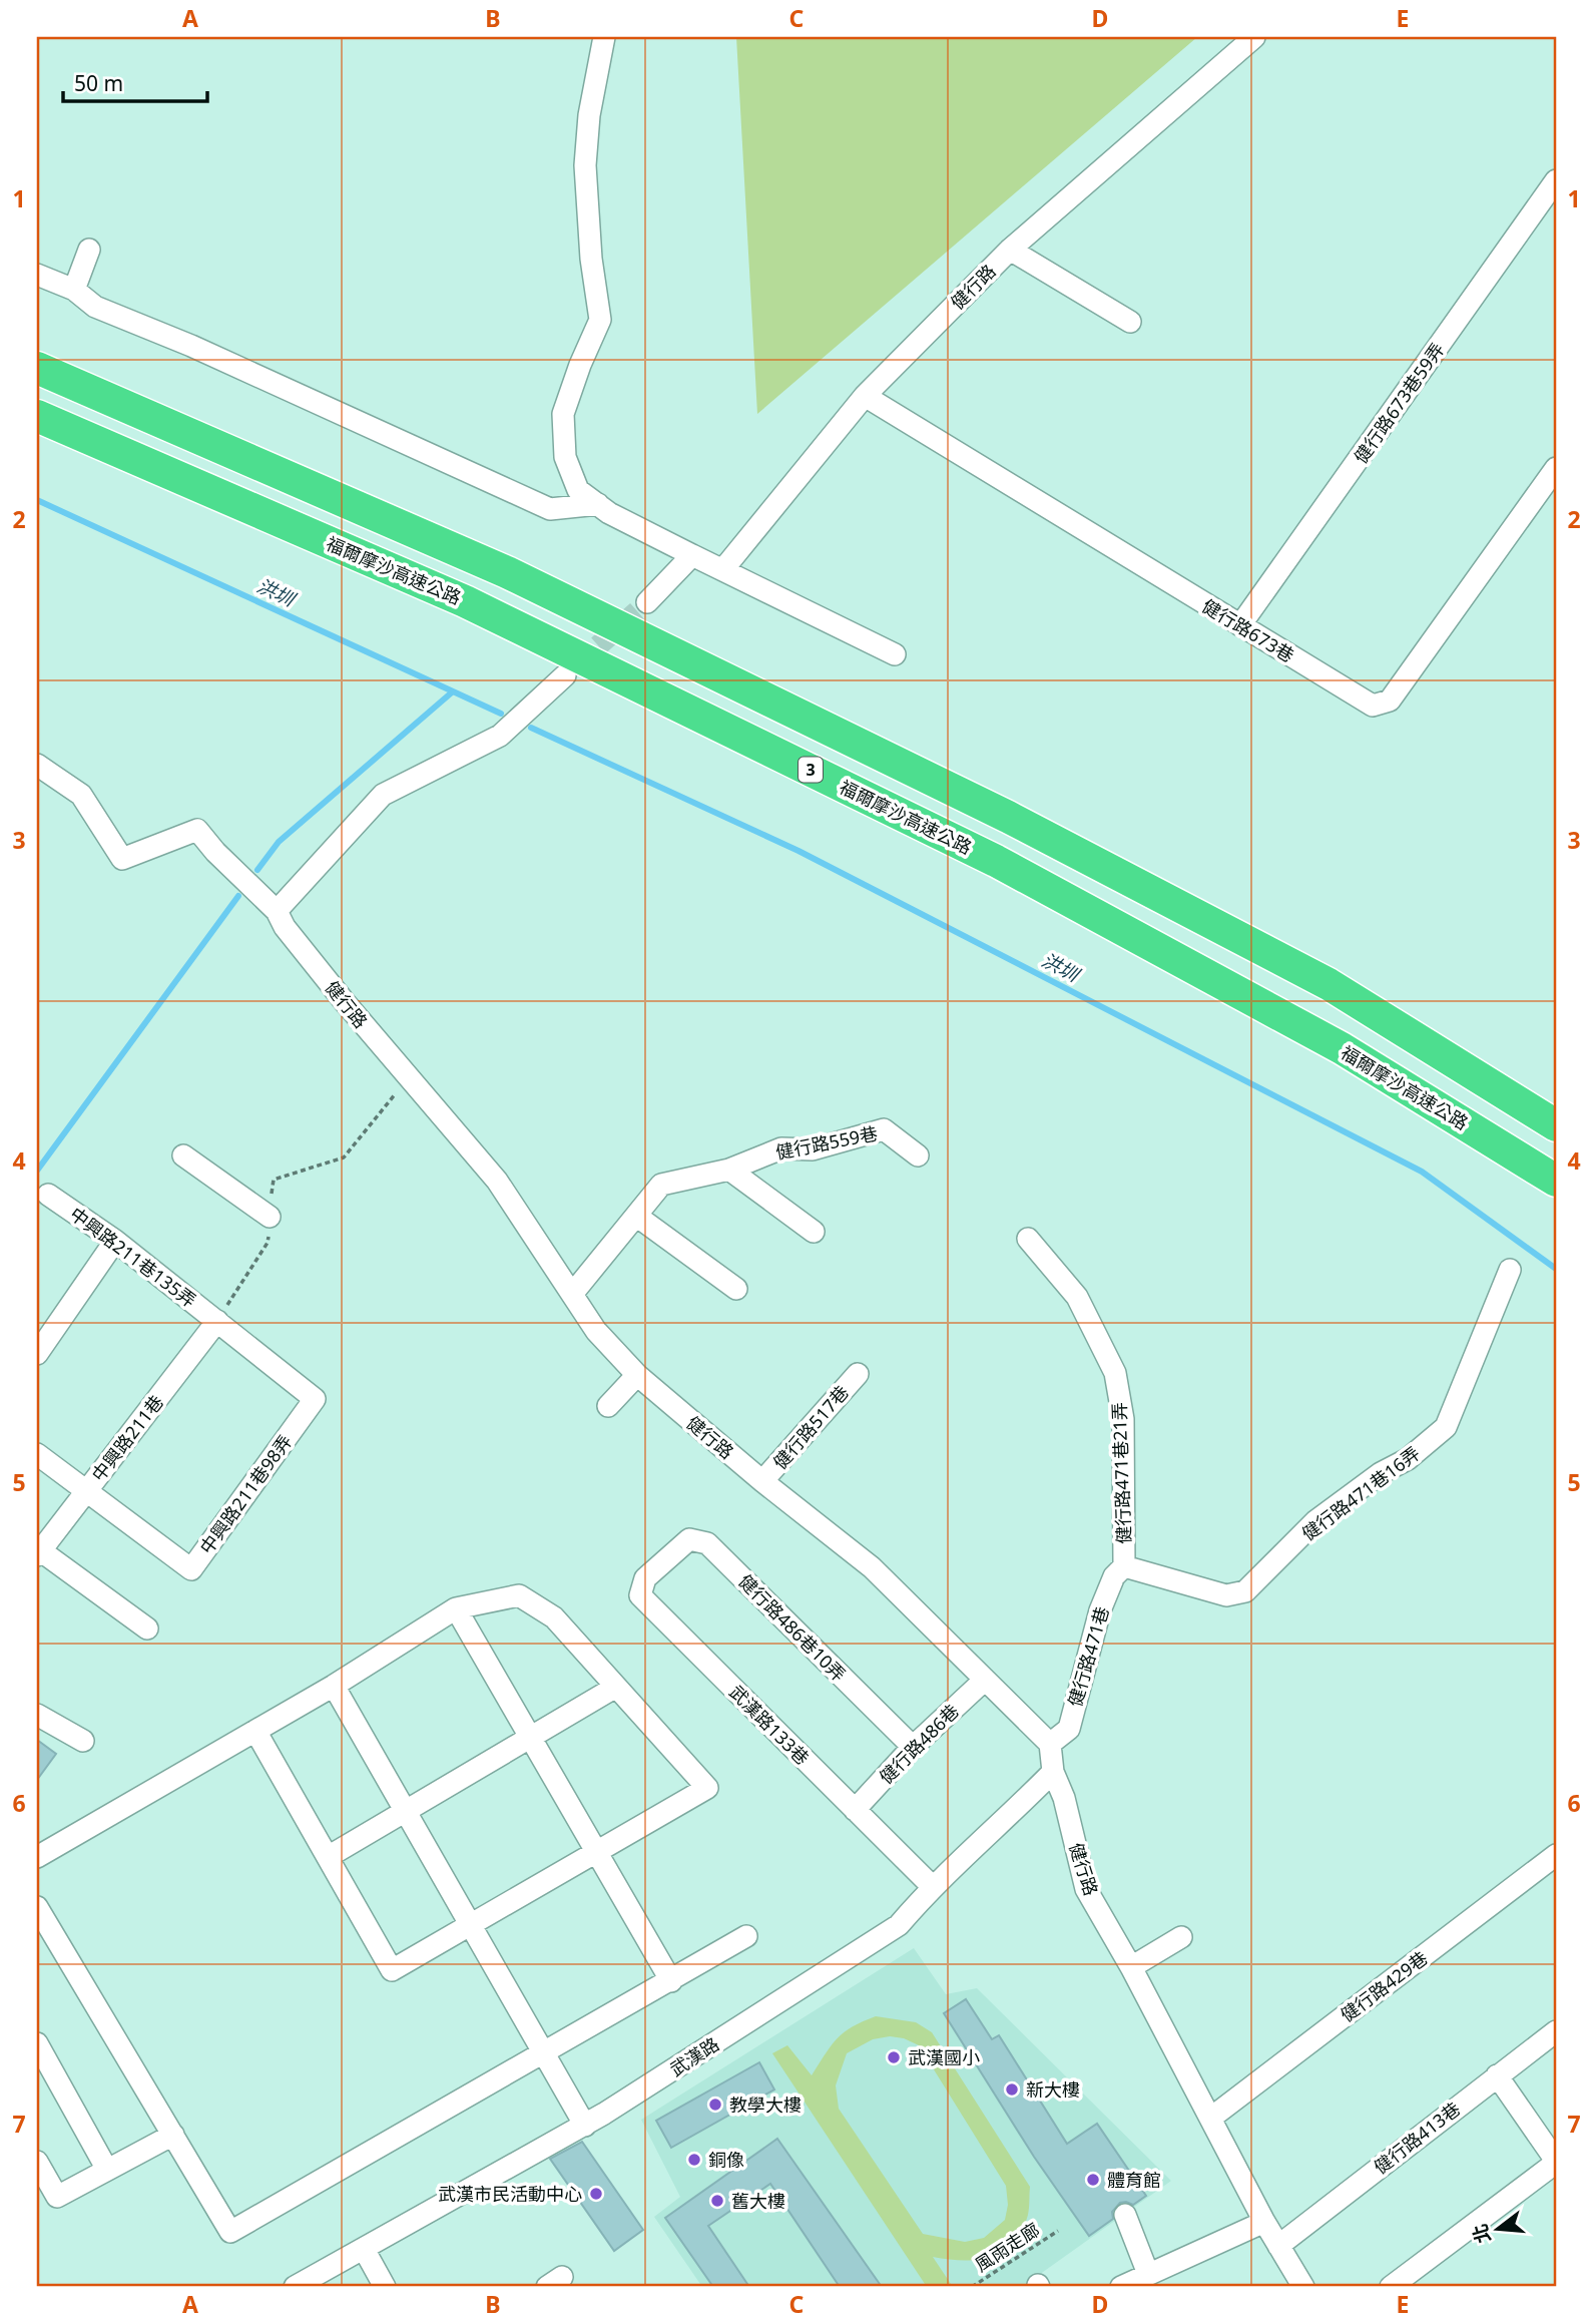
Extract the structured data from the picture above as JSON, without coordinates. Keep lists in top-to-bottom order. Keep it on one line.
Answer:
{"streets":{"highway":["福爾摩沙高速公路","3"],"street":["健行路","健行路673巷59弄","健行路673巷","健行路559巷","中興路211巷135弄","健行路517巷","中興路211巷","健行路471巷21弄","健行路471巷16弄","中興路211巷98弄","健行路486巷10弄","健行路471巷","武漢路133巷","健行路486巷","健行路429巷","武漢路","健行路413巷"],"path":["風雨走廊"]},"crossings":[["健行路","健行路673巷"],["健行路","健行路559巷"],["健行路","健行路517巷"],["健行路","健行路471巷"],["健行路","健行路486巷"],["健行路","健行路429巷"],["健行路","武漢路"],["健行路","健行路413巷"],["健行路673巷59弄","健行路673巷"],["中興路211巷135弄","中興路211巷"],["中興路211巷135弄","中興路211巷98弄"],["中興路211巷","中興路211巷98弄"],["健行路471巷21弄","健行路471巷16弄"],["健行路471巷21弄","健行路471巷"],["健行路471巷16弄","健行路471巷"],["健行路486巷10弄","武漢路133巷"],["健行路486巷10弄","健行路486巷"],["武漢路133巷","健行路486巷"],["武漢路133巷","武漢路"]],"water":["洪圳"],"places":["武漢國小","新大樓","教學大樓","銅像","體育館","武漢市民活動中心","舊大樓"],"scale_bar":"50 m","north":"left","grid":{"columns":["A","B","C","D","E"],"rows":["1","2","3","4","5","6","7"]}}
